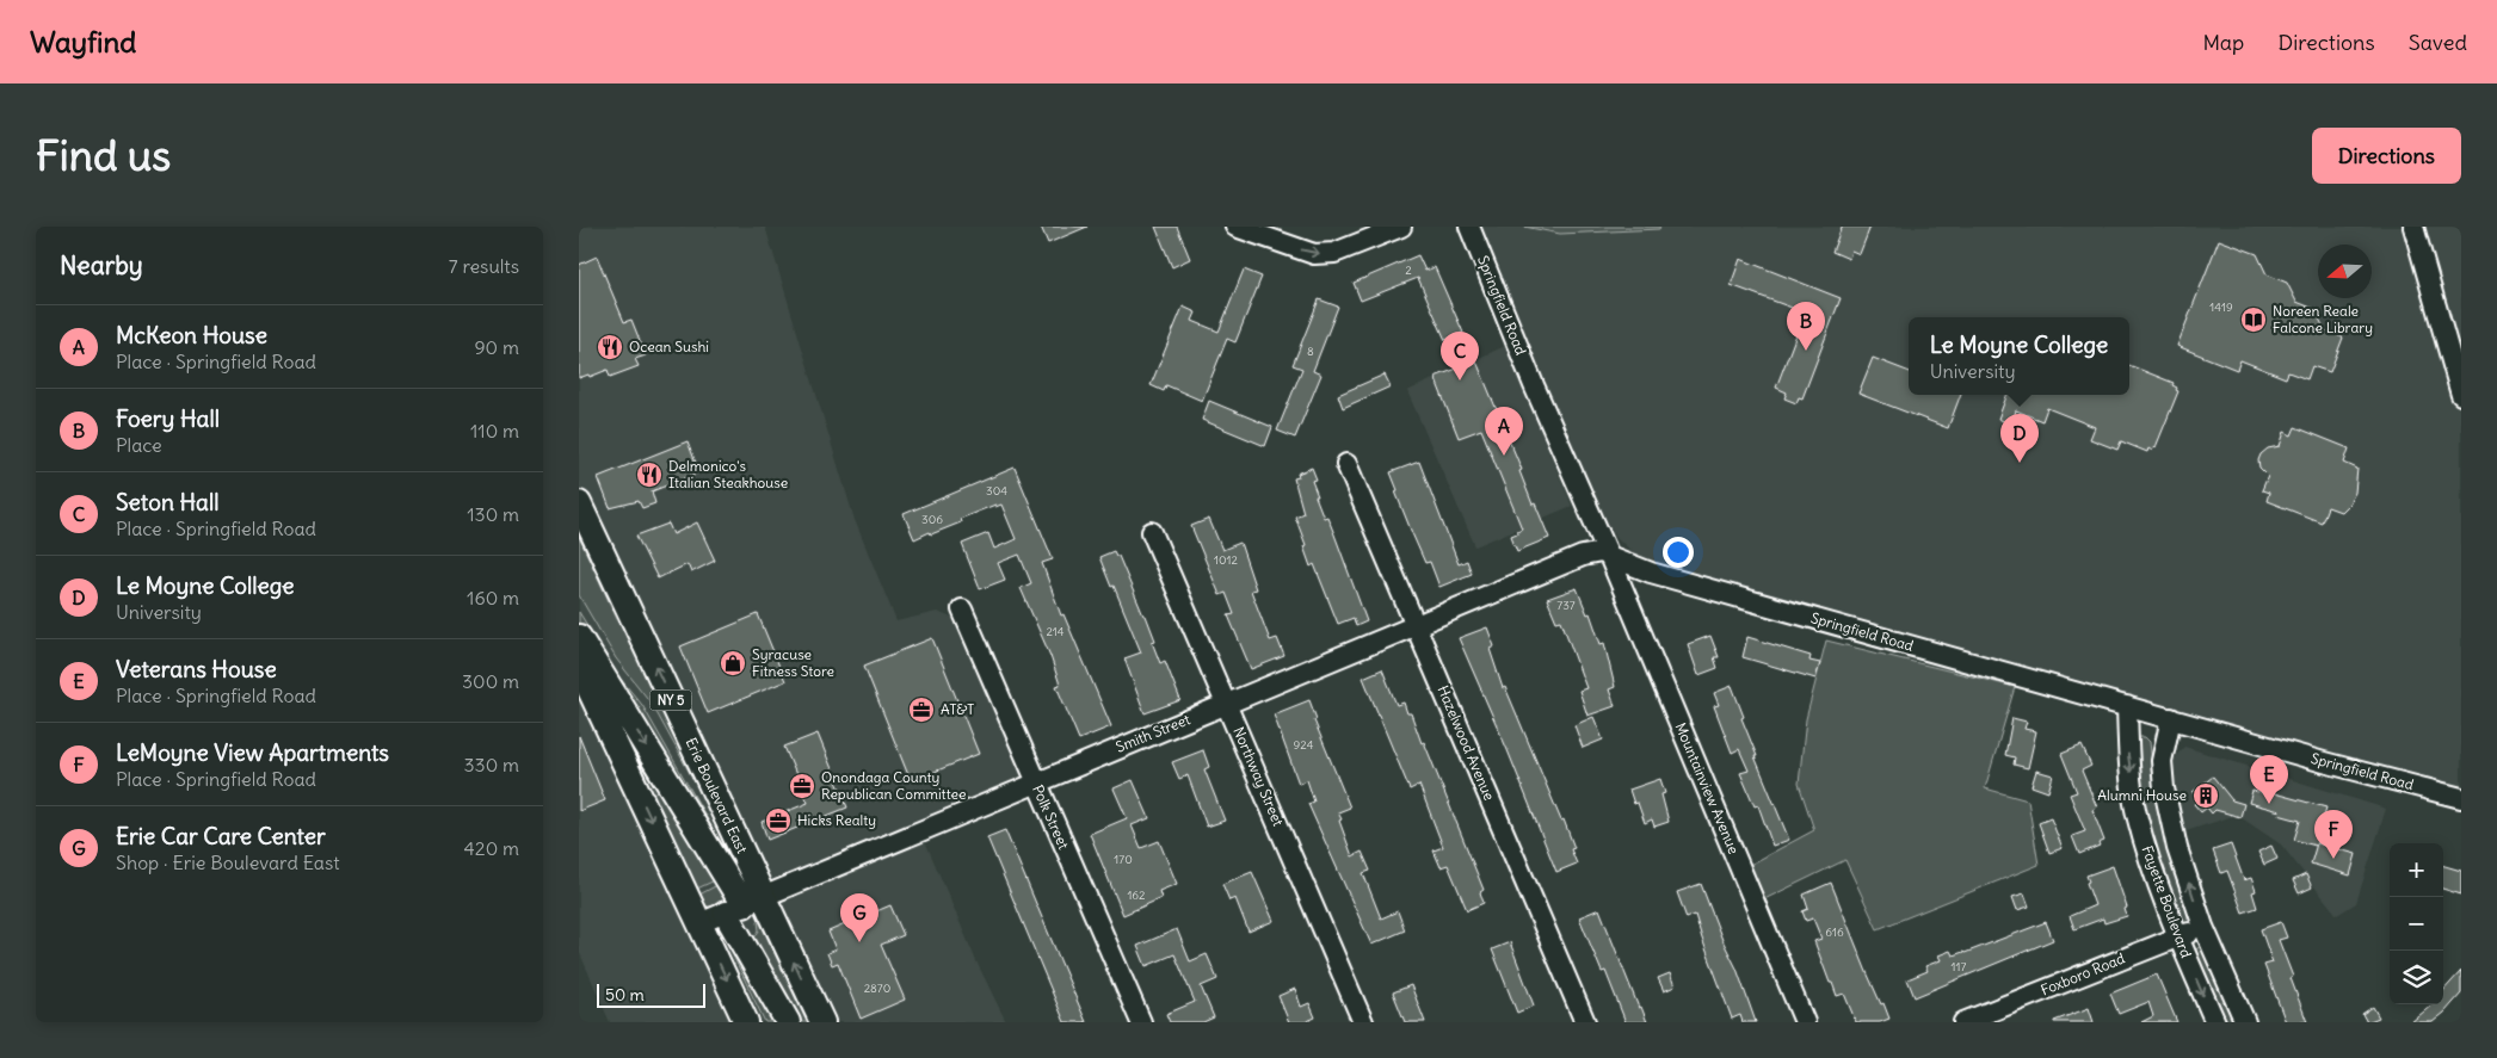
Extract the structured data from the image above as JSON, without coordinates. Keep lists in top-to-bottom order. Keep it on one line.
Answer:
{"streets":{"main road":["NY 5","Erie Boulevard East"],"street":["Springfield Road","Smith Street","Hazelwood Avenue","Northway Street","Mountainview Avenue","Polk Street","Fayette Boulevard","Foxboro Road"]},"crossings":[["Springfield Road","Smith Street"],["Springfield Road","Mountainview Avenue"],["Springfield Road","Fayette Boulevard"],["Smith Street","Hazelwood Avenue"],["Smith Street","Northway Street"],["Smith Street","Mountainview Avenue"],["Smith Street","Erie Boulevard East"],["Smith Street","Polk Street"],["Fayette Boulevard","Foxboro Road"]],"places":{"library":["Noreen Reale Falcone Library"],"restaurant":["Ocean Sushi","Delmonico's Italian Steakhouse"],"shop":["Syracuse Fitness Store"],"office":["AT&T","Onondaga County Republican Committee","Hicks Realty"],"building":["Alumni House"]},"house_numbers":["2","1419","8","304","306","1012","737","214","924","170","162","616","117","2870"],"scale_bar":"50 m","north":"left","page":{"header":"Wayfind","nav":["Map","Directions","Saved"],"buttons":"Directions","title":"Find us","heading":["Nearby","7 results"],"pins":["B","C","A","D","E","F","G"],"list":[{"mark":"A","name":"McKeon House","note":"Place · Springfield Road","value":"90 m"},{"mark":"B","name":"Foery Hall","note":"Place","value":"110 m"},{"mark":"C","name":"Seton Hall","note":"Place · Springfield Road","value":"130 m"},{"mark":"D","name":"Le Moyne College","note":"University","value":"160 m"},{"mark":"E","name":"Veterans House","note":"Place · Springfield Road","value":"300 m"},{"mark":"F","name":"LeMoyne View Apartments","note":"Place · Springfield Road","value":"330 m"},{"mark":"G","name":"Erie Car Care Center","note":"Shop · Erie Boulevard East","value":"420 m"}],"popup":["Le Moyne College","University"],"map_buttons":["+","−"],"scale":"50 m"}}
